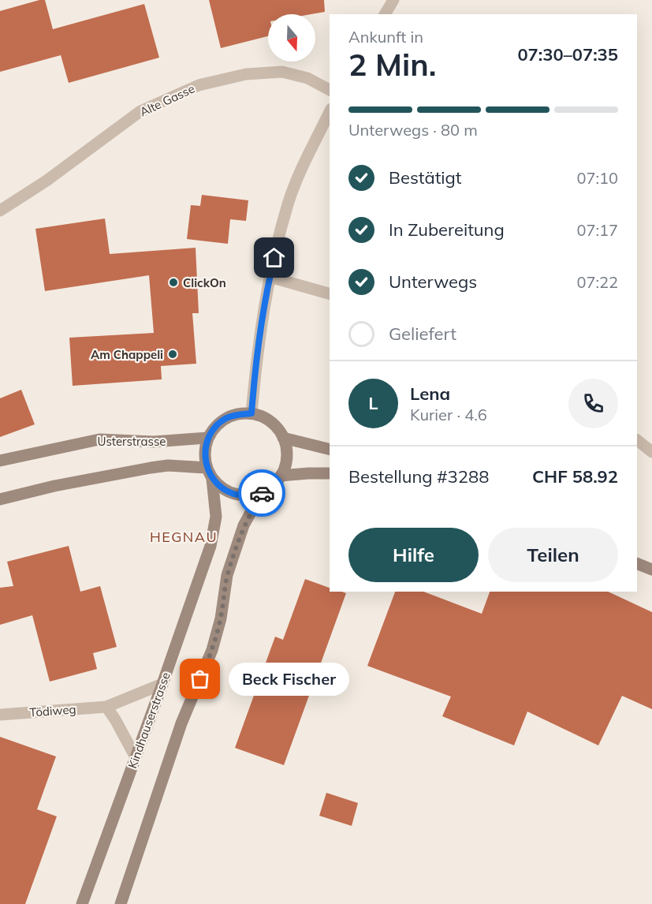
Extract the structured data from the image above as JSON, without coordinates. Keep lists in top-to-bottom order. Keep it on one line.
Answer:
{"streets":{"main road":["Usterstrasse","Kindhauserstrasse"],"street":["Alte Gasse","Tödiweg"]},"crossings":[["Usterstrasse","Kindhauserstrasse"],["Tödiweg","Kindhauserstrasse"]],"districts":["HEGNAU"],"places":["ClickOn","Am Chappeli","Beck Fischer"],"north":"bottom","page":{"heading":["2 Min.","Ankunft in","07:30–07:35"],"panel":["Lena","Kurier · 4.6","Bestellung #3288","CHF 58.92"],"bar":"Unterwegs · 80 m","list":[["Bestätigt","07:10"],["In Zubereitung","07:17"],["Unterwegs","07:22"],"Geliefert"],"round":"L","buttons":["Hilfe","Teilen"],"bubble":"Beck Fischer"}}
